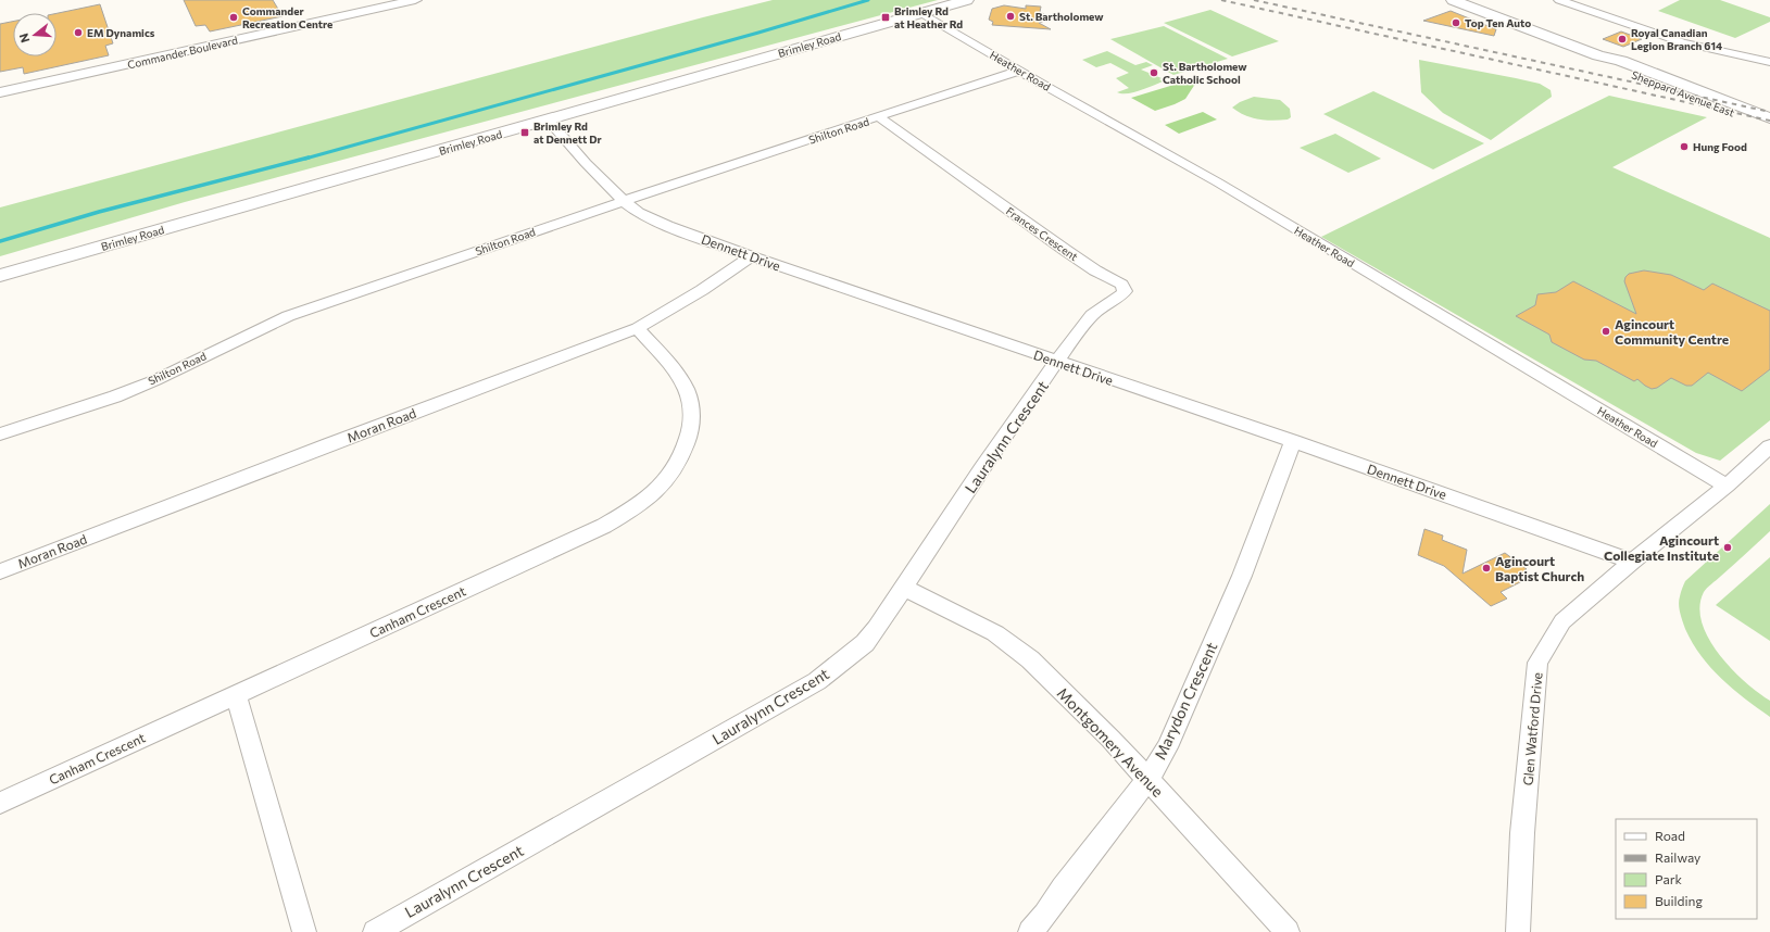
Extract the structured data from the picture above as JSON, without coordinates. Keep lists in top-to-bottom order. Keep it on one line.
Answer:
{"streets":{"main road":["Brimley Road","Sheppard Avenue East"],"street":["Commander Boulevard","Heather Road","Shilton Road","Frances Crescent","Dennett Drive","Moran Road","Lauralynn Crescent","Canham Crescent","Marydon Crescent","Glen Watford Drive","Montgomery Avenue"]},"crossings":[["Brimley Road","Heather Road"],["Brimley Road","Dennett Drive"],["Heather Road","Shilton Road"],["Heather Road","Glen Watford Drive"],["Shilton Road","Frances Crescent"],["Shilton Road","Dennett Drive"],["Frances Crescent","Dennett Drive"],["Frances Crescent","Lauralynn Crescent"],["Dennett Drive","Moran Road"],["Dennett Drive","Lauralynn Crescent"],["Dennett Drive","Marydon Crescent"],["Dennett Drive","Glen Watford Drive"],["Moran Road","Canham Crescent"],["Lauralynn Crescent","Montgomery Avenue"],["Marydon Crescent","Montgomery Avenue"]],"places":{"other":["St. Bartholomew","Commander Recreation Centre","Top Ten Auto","EM Dynamics","Royal Canadian Legion Branch 614","St. Bartholomew Catholic School","Hung Food","Agincourt Community Centre","Agincourt Collegiate Institute","Agincourt Baptist Church"],"transit":["Brimley Rd at Heather Rd","Brimley Rd at Dennett Dr"]},"legend":["Road","Railway","Park","Building"],"north":"left"}
